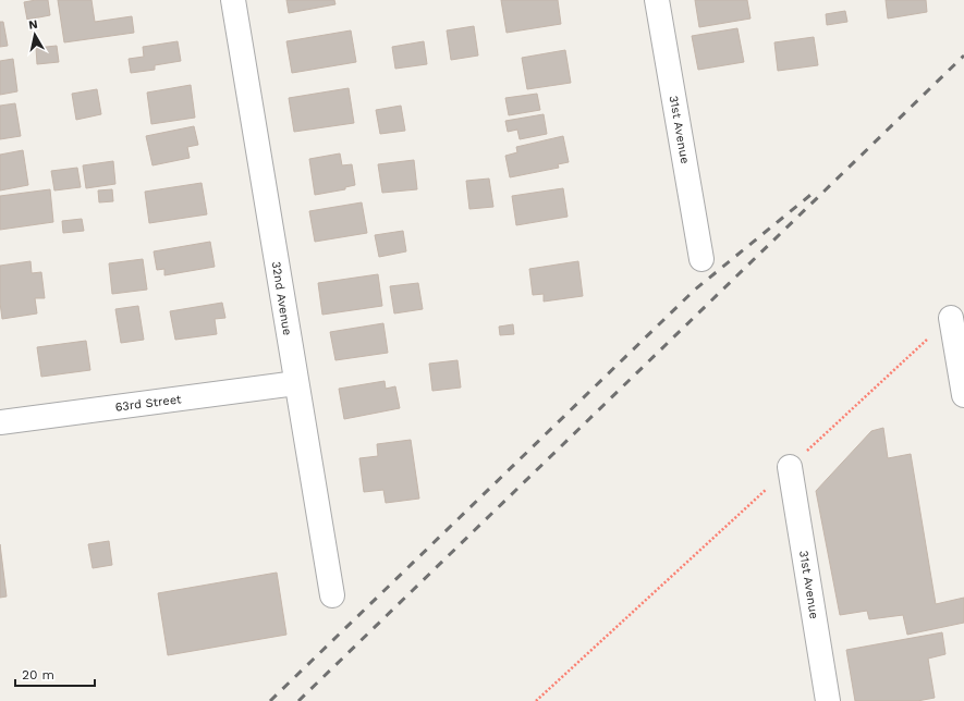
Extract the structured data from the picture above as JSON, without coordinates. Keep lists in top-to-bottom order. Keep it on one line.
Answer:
{"streets":{"street":["31st Avenue","32nd Avenue","63rd Street"]},"crossings":[["32nd Avenue","63rd Street"]],"scale_bar":"20 m","north":"top"}
